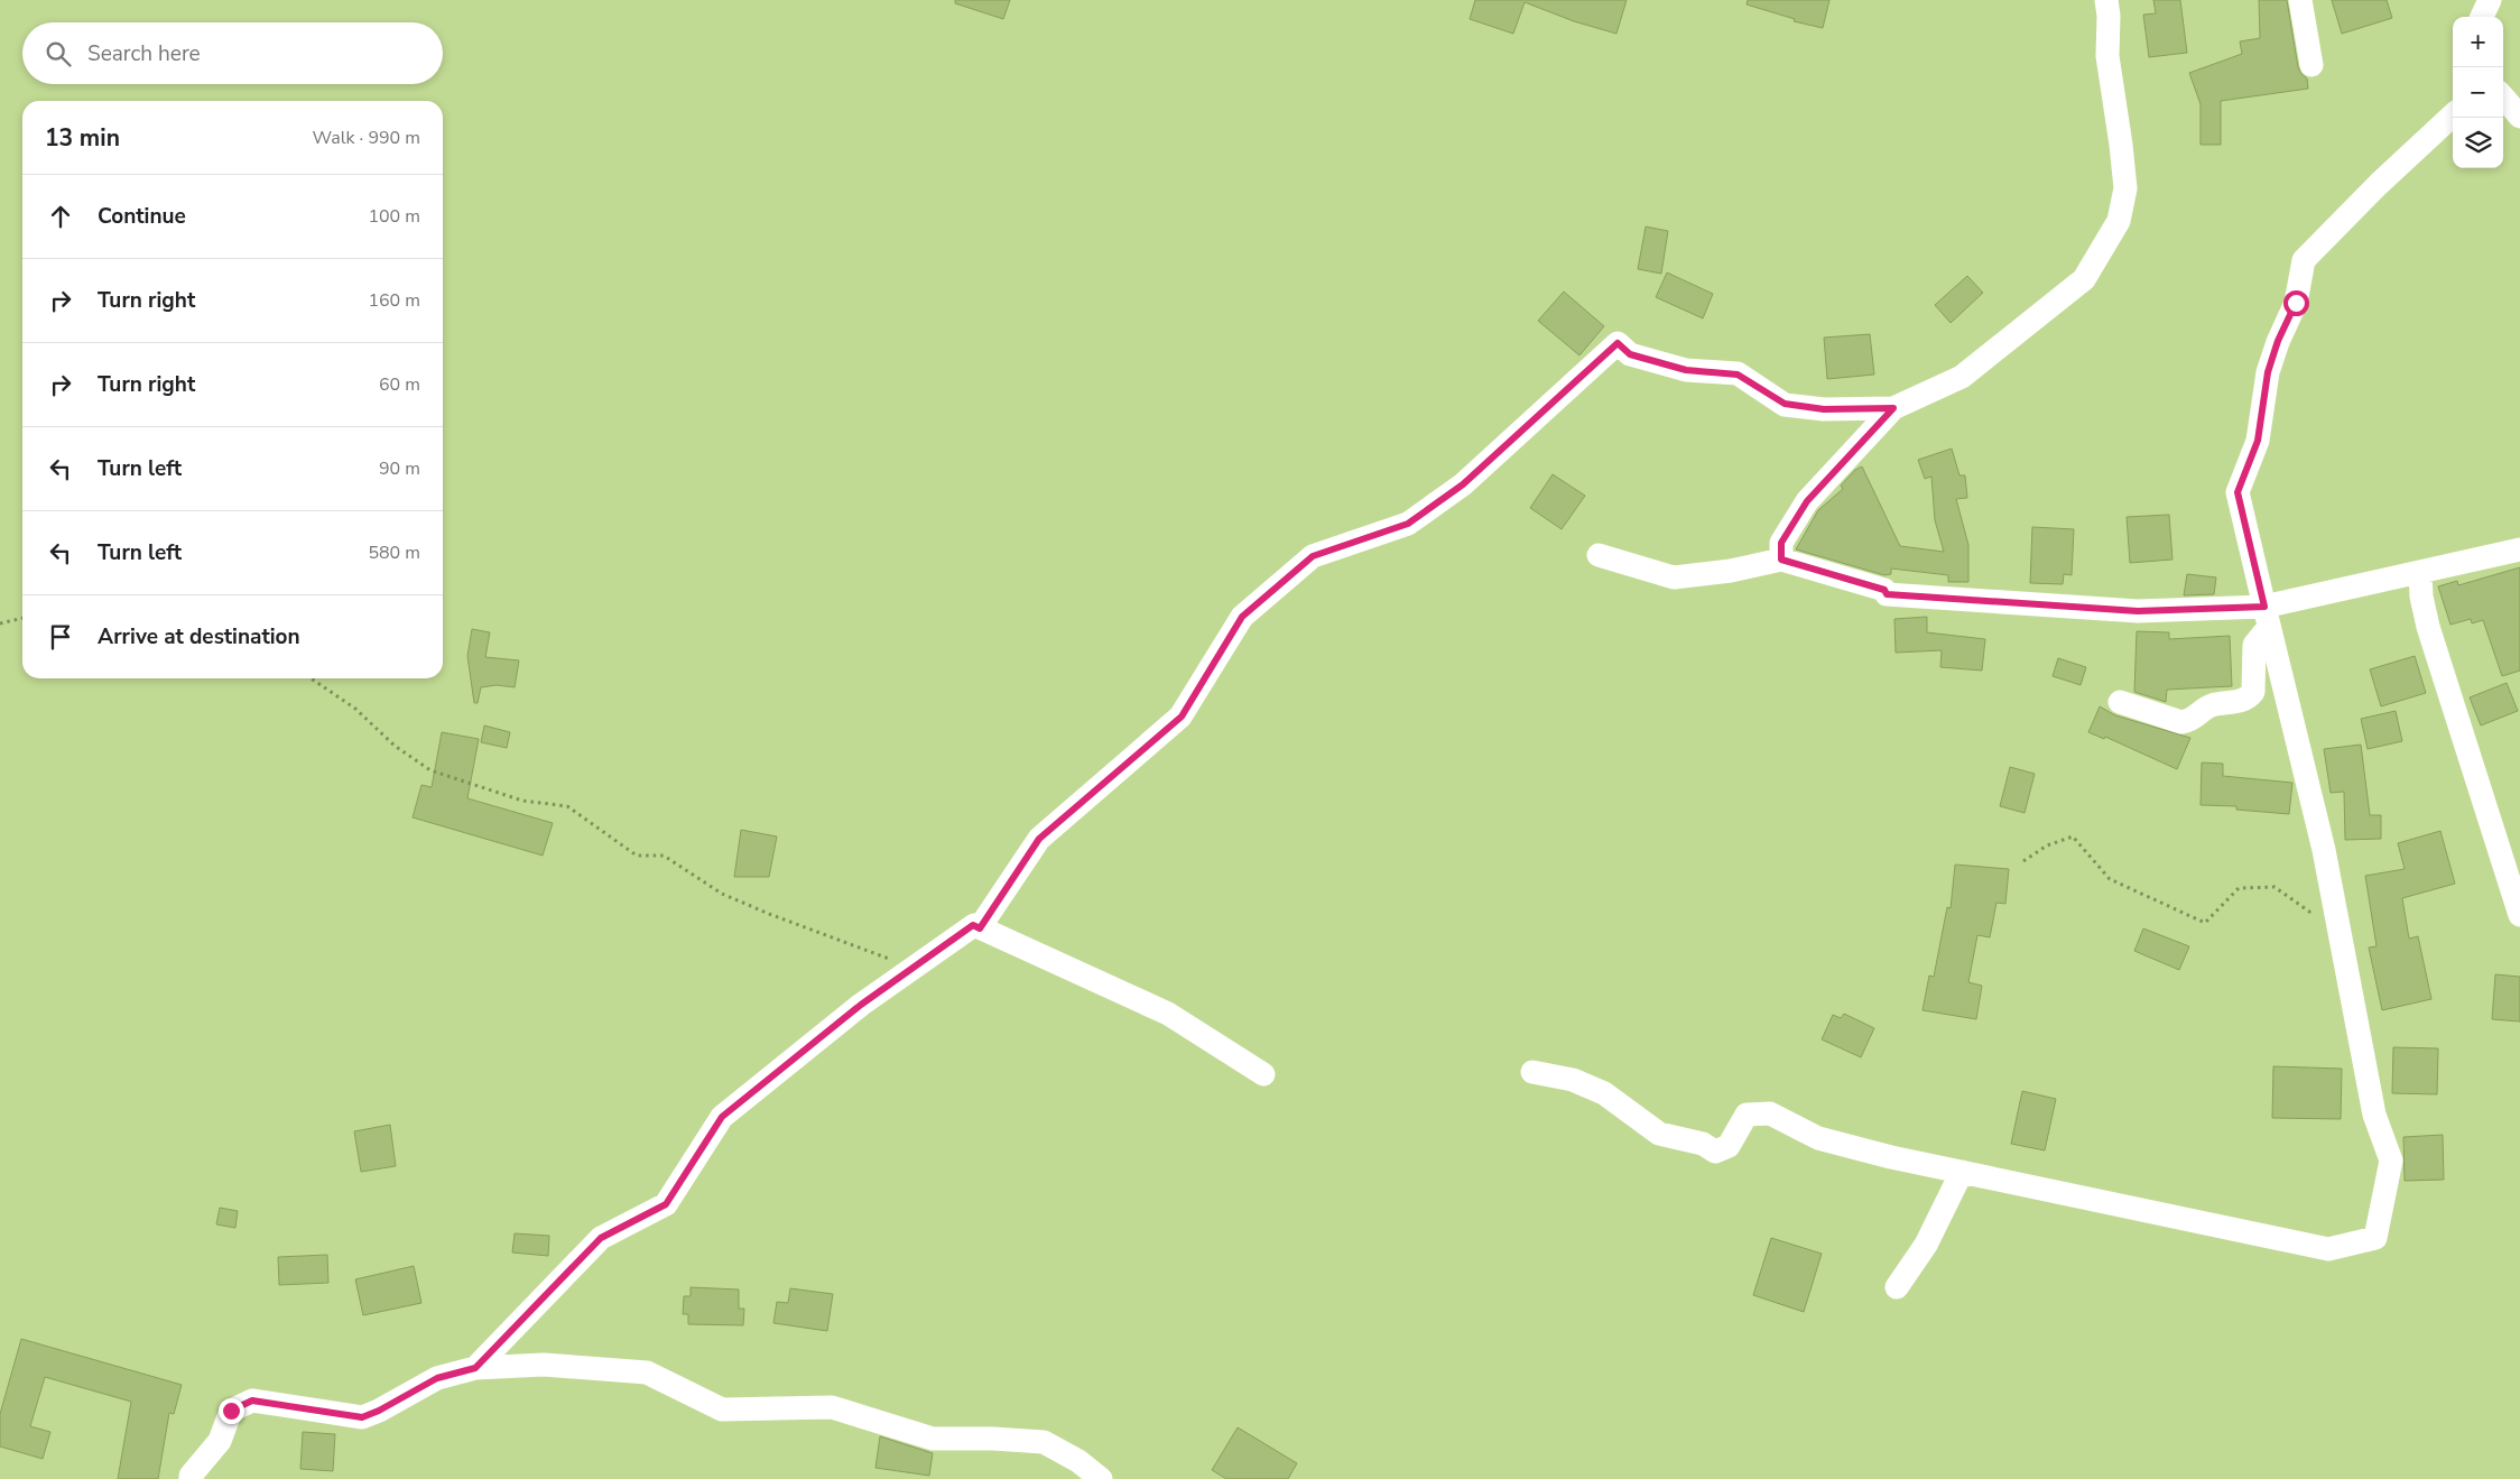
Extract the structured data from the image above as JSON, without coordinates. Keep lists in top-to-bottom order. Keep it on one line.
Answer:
{"page":{"map_buttons":["+","−"],"search":"Search here","heading":["13 min","Walk · 990 m"],"list":[["Continue","100 m"],["Turn right","160 m"],["Turn right","60 m"],["Turn left","90 m"],["Turn left","580 m"],"Arrive at destination"]}}
